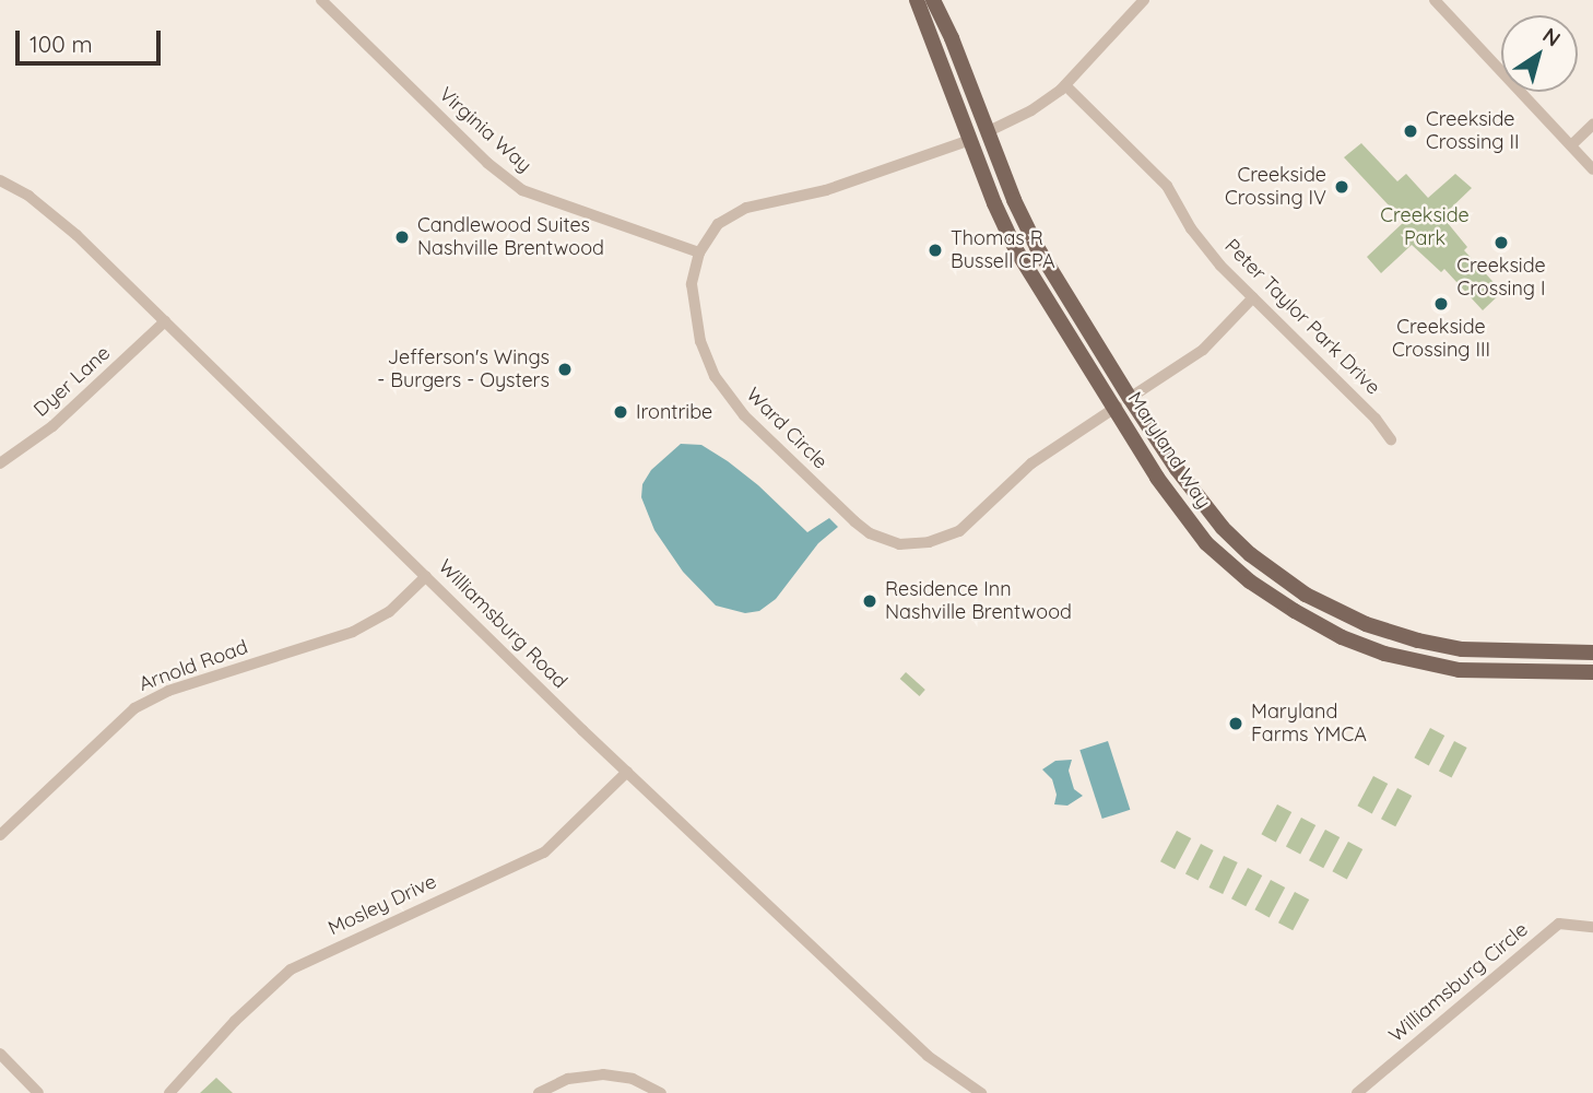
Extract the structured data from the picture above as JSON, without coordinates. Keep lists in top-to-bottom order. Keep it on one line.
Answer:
{"streets":{"main road":["Maryland Way"],"street":["Virginia Way","Peter Taylor Park Drive","Dyer Lane","Ward Circle","Williamsburg Road","Arnold Road","Mosley Drive","Williamsburg Circle"]},"crossings":[["Virginia Way","Ward Circle"],["Peter Taylor Park Drive","Ward Circle"],["Dyer Lane","Williamsburg Road"],["Ward Circle","Maryland Way"],["Williamsburg Road","Arnold Road"],["Williamsburg Road","Mosley Drive"]],"parks":["Creekside Park"],"places":["Creekside Crossing II","Creekside Crossing IV","Candlewood Suites Nashville Brentwood","Creekside Crossing I","Thomas R Bussell CPA","Creekside Crossing III","Jefferson's Wings - Burgers - Oysters","Irontribe","Residence Inn Nashville Brentwood","Maryland Farms YMCA"],"scale_bar":"100 m","north":"top right"}
